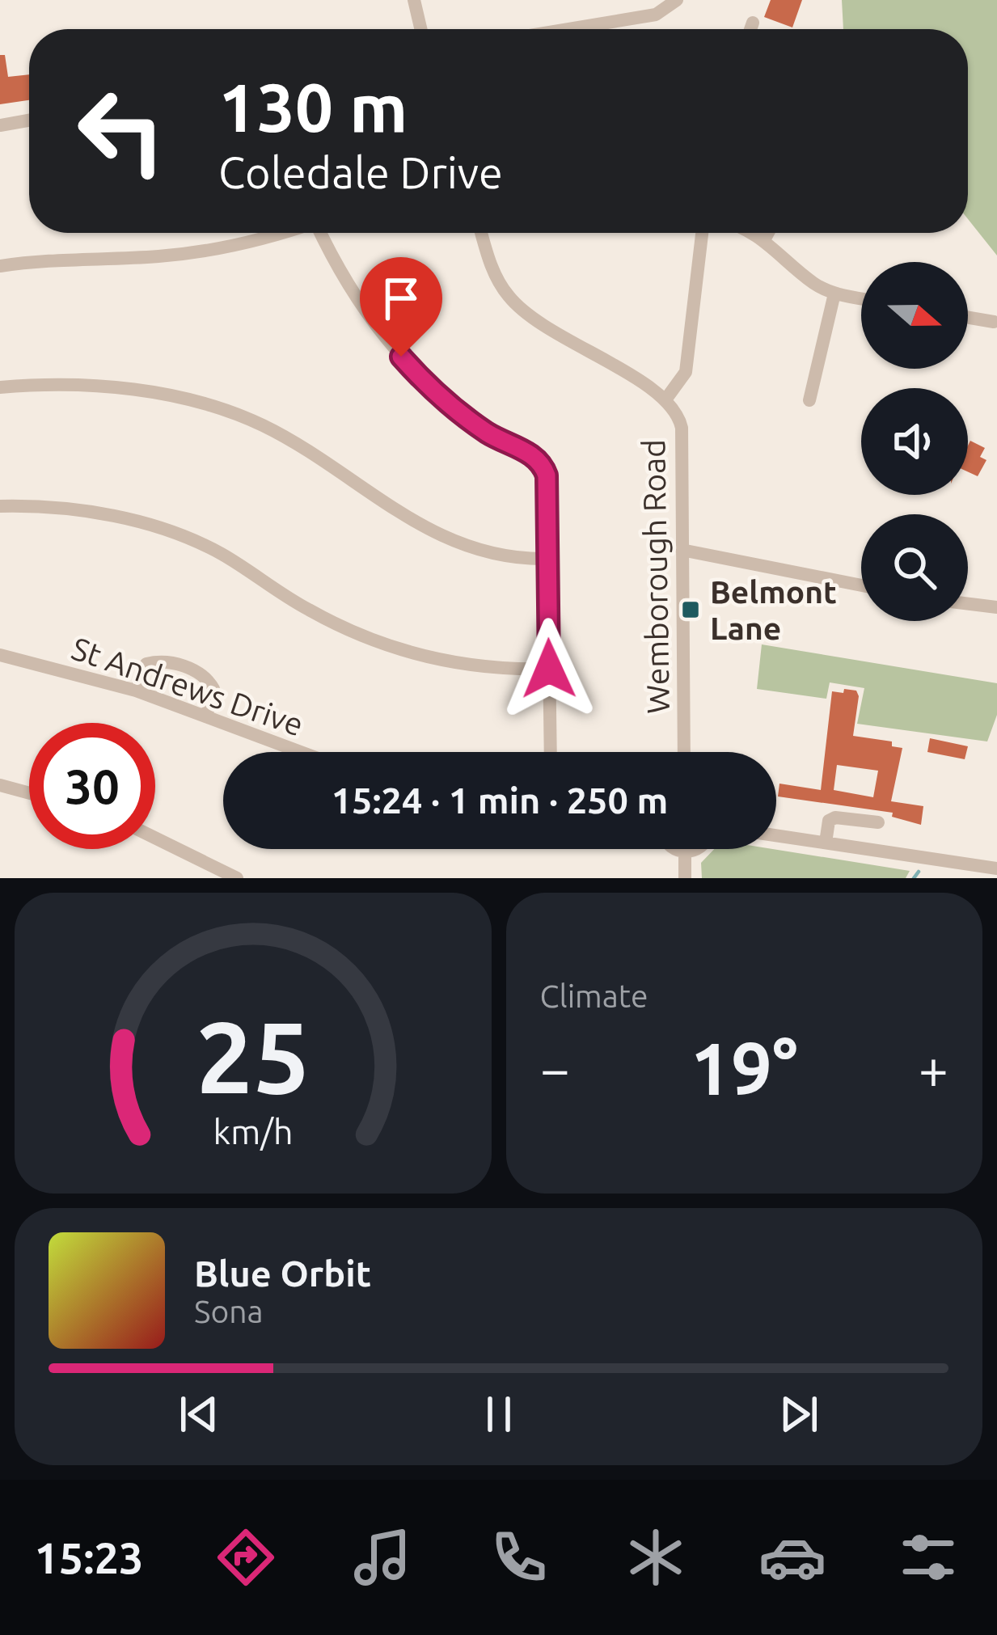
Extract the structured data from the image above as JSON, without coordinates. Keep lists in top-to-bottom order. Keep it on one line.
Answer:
{"streets":{"street":["Wemborough Road","St Andrews Drive"]},"places":{"transit":["Belmont Lane"]},"north":"right","page":{"turn":["130 m","Coledale Drive"],"limit":"30","trip":"15:24 · 1 min · 250 m","tile":"Climate","heat":["−","19°","+"],"song":["Blue Orbit","Sona"],"tabs":"15:23","gauge":["25","km/h"]}}
